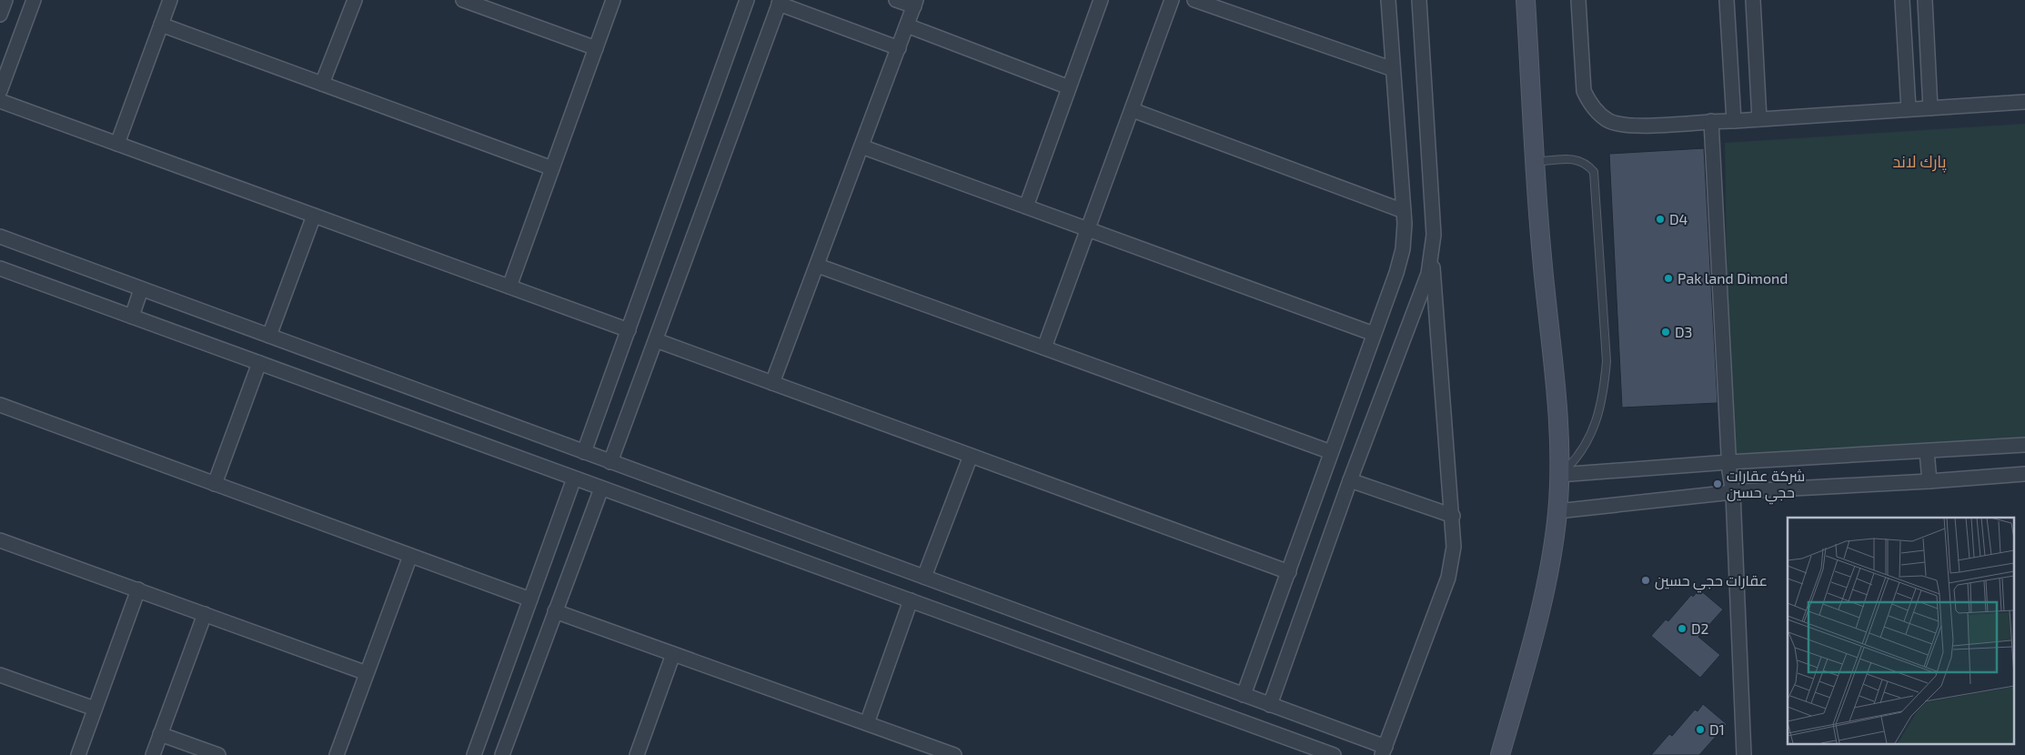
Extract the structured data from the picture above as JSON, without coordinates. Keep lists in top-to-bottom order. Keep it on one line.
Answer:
{"districts":["پارك لاند"],"places":["D4","Pak land Dimond","D3","شرکة عقارات حجي حسين","عقارات حجي حسين","D2","D1"]}
